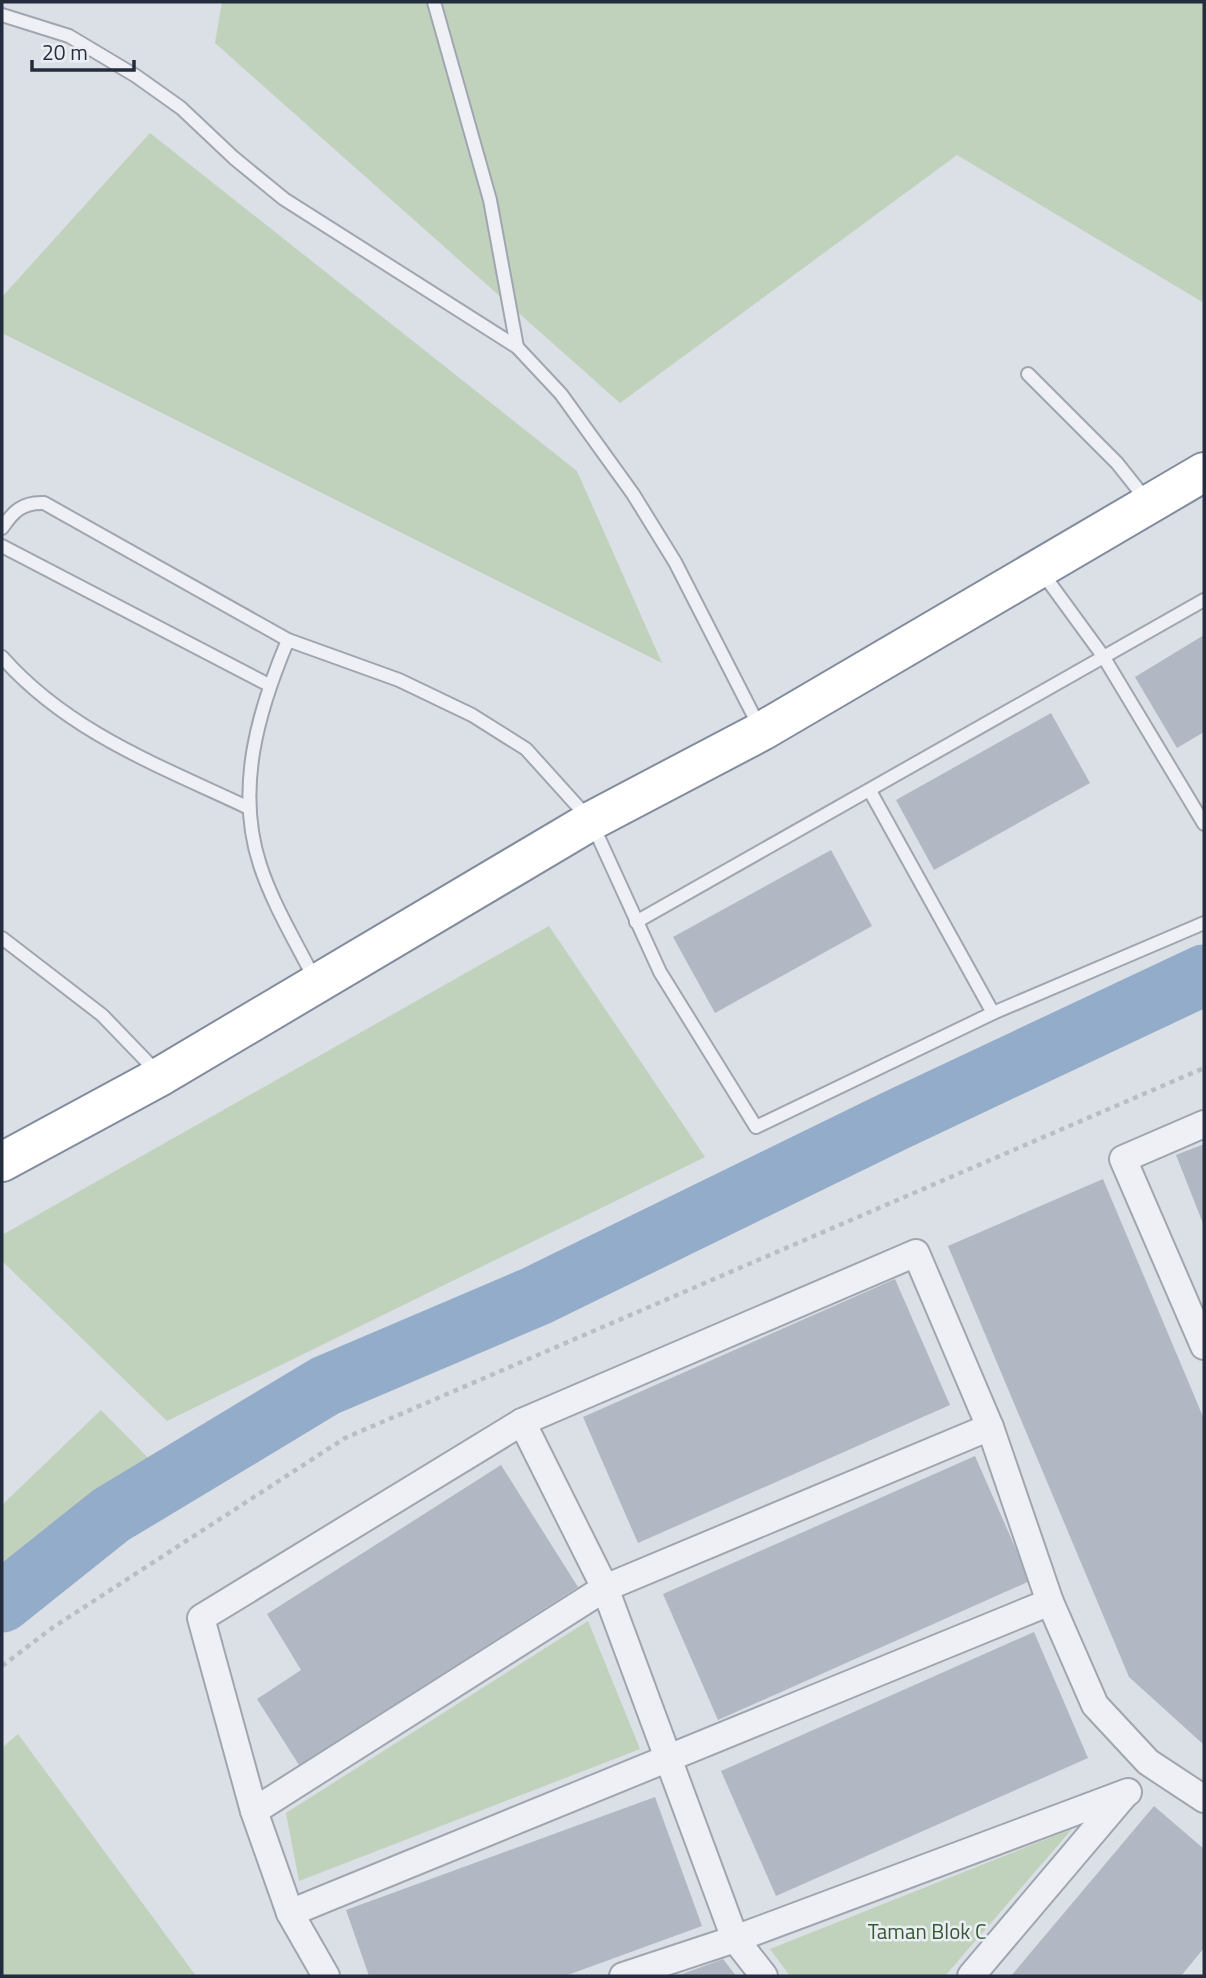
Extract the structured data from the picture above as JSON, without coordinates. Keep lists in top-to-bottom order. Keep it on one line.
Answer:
{"parks":["Taman Blok C"],"scale_bar":"20 m"}
